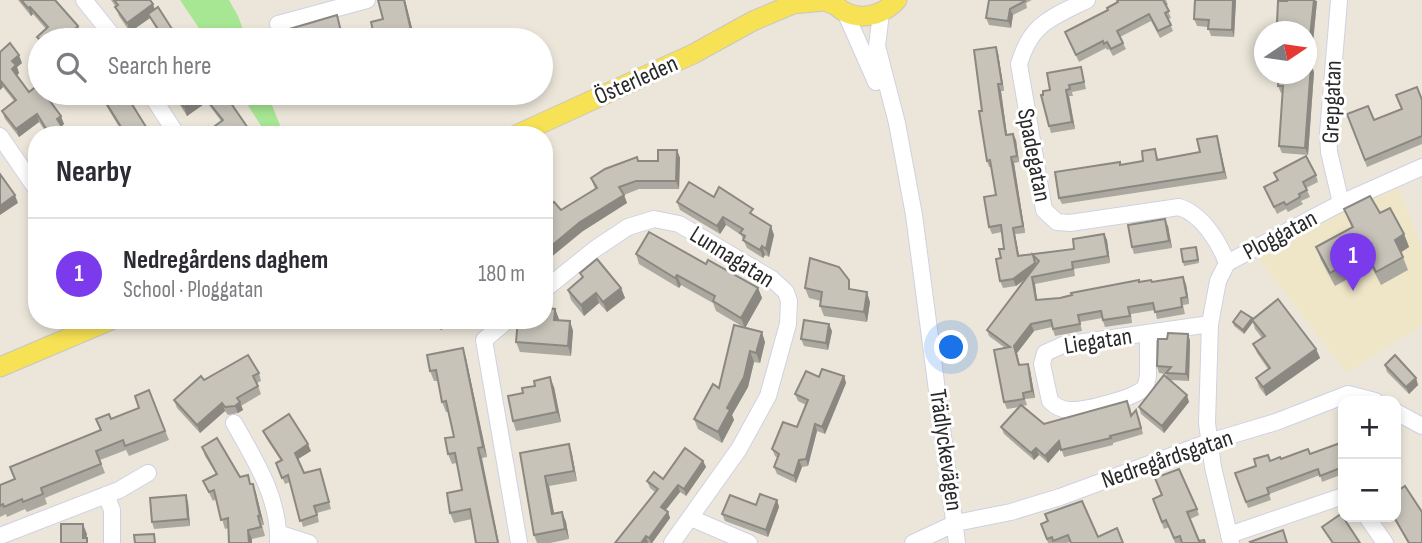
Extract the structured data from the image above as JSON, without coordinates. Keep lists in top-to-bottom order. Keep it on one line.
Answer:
{"streets":{"main road":["Österleden"],"street":["Grepgatan","Spadegatan","Ploggatan","Lunnagatan","Liegatan","Trädlyckevägen","Nedregårdsgatan"]},"crossings":[["Österleden","Trädlyckevägen"],["Grepgatan","Ploggatan"],["Spadegatan","Ploggatan"],["Ploggatan","Liegatan"],["Ploggatan","Nedregårdsgatan"],["Trädlyckevägen","Nedregårdsgatan"]],"north":"right","page":{"search":"Search here","heading":"Nearby","list":[{"mark":"1","name":"Nedregårdens daghem","note":"School · Ploggatan","value":"180 m"}],"pins":"1","map_buttons":["+","−"]}}
